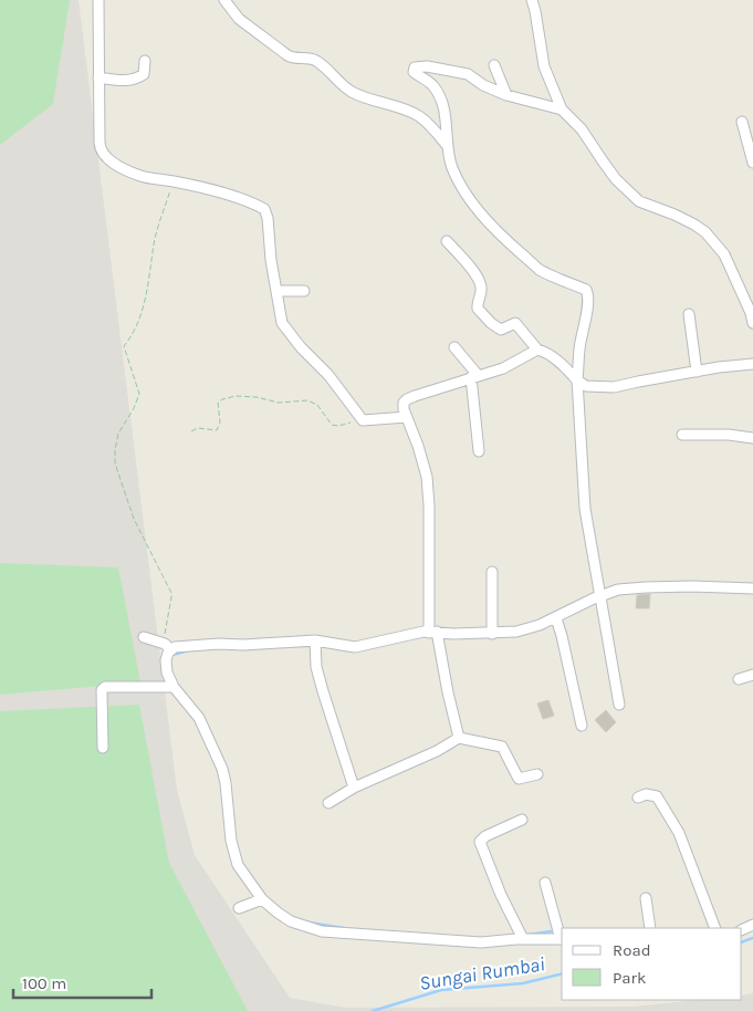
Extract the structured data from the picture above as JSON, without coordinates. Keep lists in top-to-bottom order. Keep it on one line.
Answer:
{"water":["Sungai Rumbai"],"legend":["Road","Park"],"scale_bar":"100 m"}
